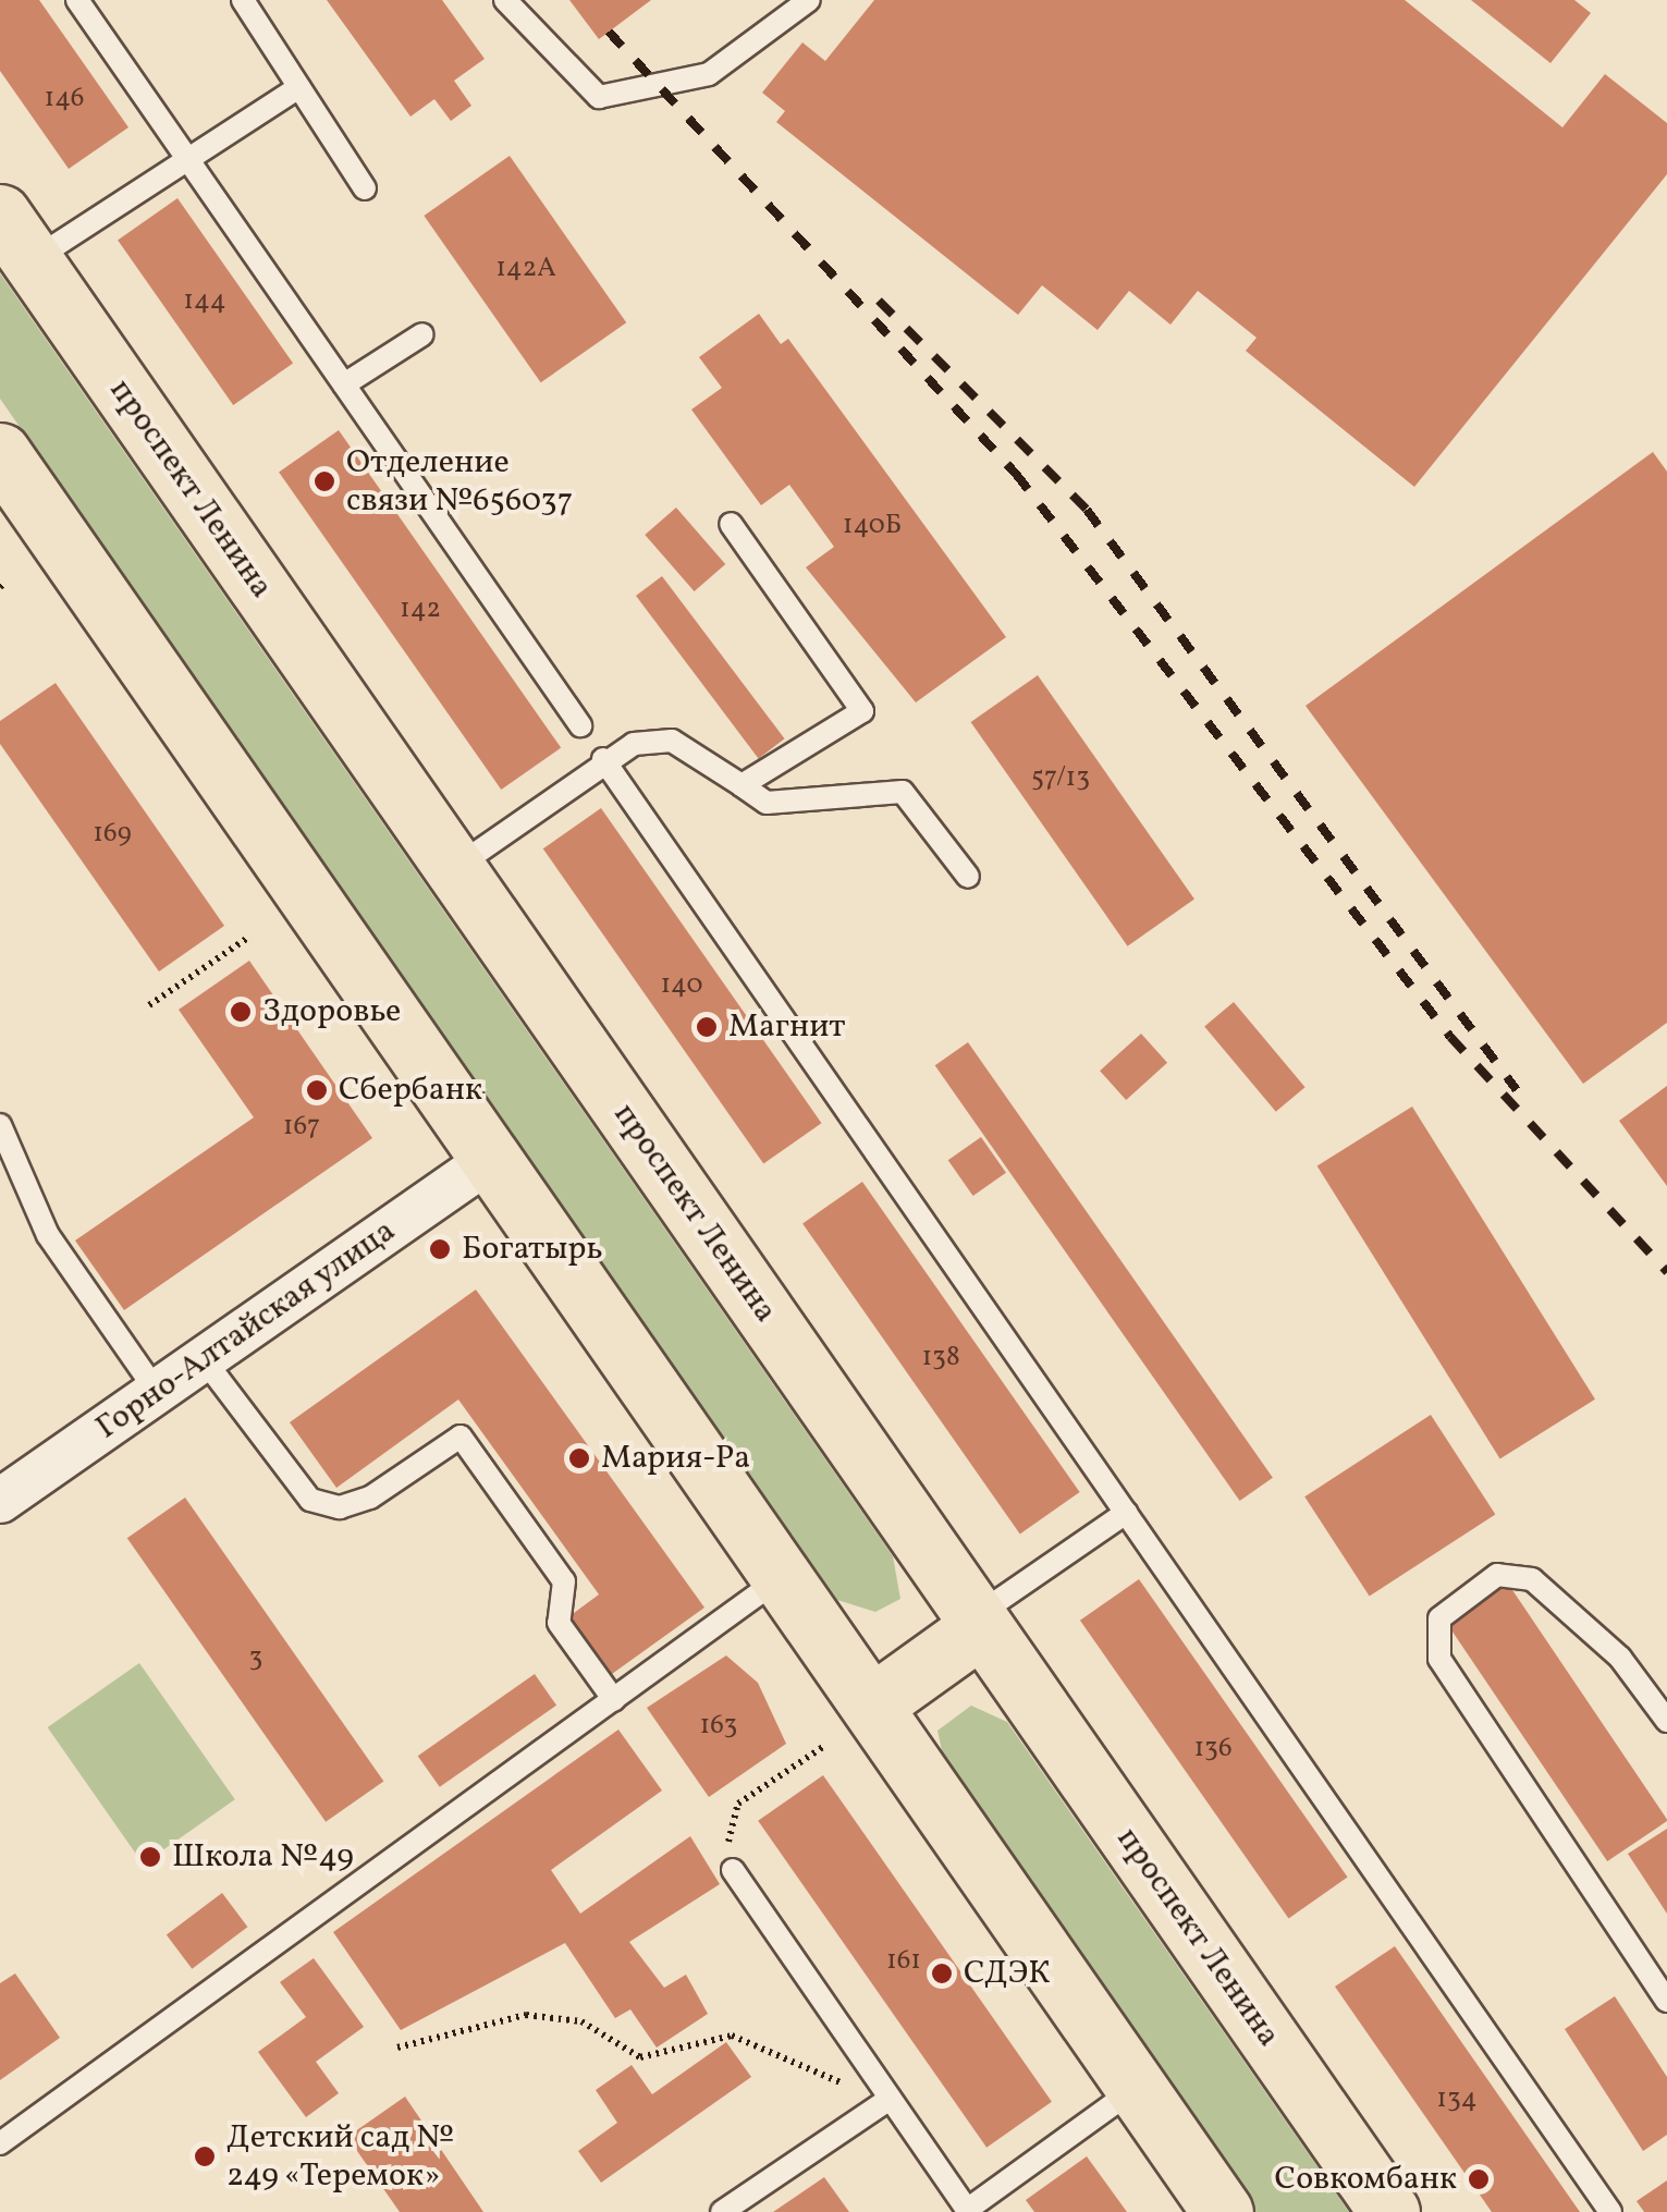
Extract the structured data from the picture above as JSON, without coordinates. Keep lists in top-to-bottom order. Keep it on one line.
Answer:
{"streets":{"main road":["проспект Ленина"],"street":["Горно-Алтайская улица"]},"places":["Отделение связи №656037","Здоровье","Магнит","Сбербанк","Богатырь","Мария-Ра","Школа №49","СДЭК","Детский сад № 249 «Теремок»","Совкомбанк"],"house_numbers":["146","142А","144","140Б","142","57/13","169","140","167","138","3","163","136","161","134"]}
